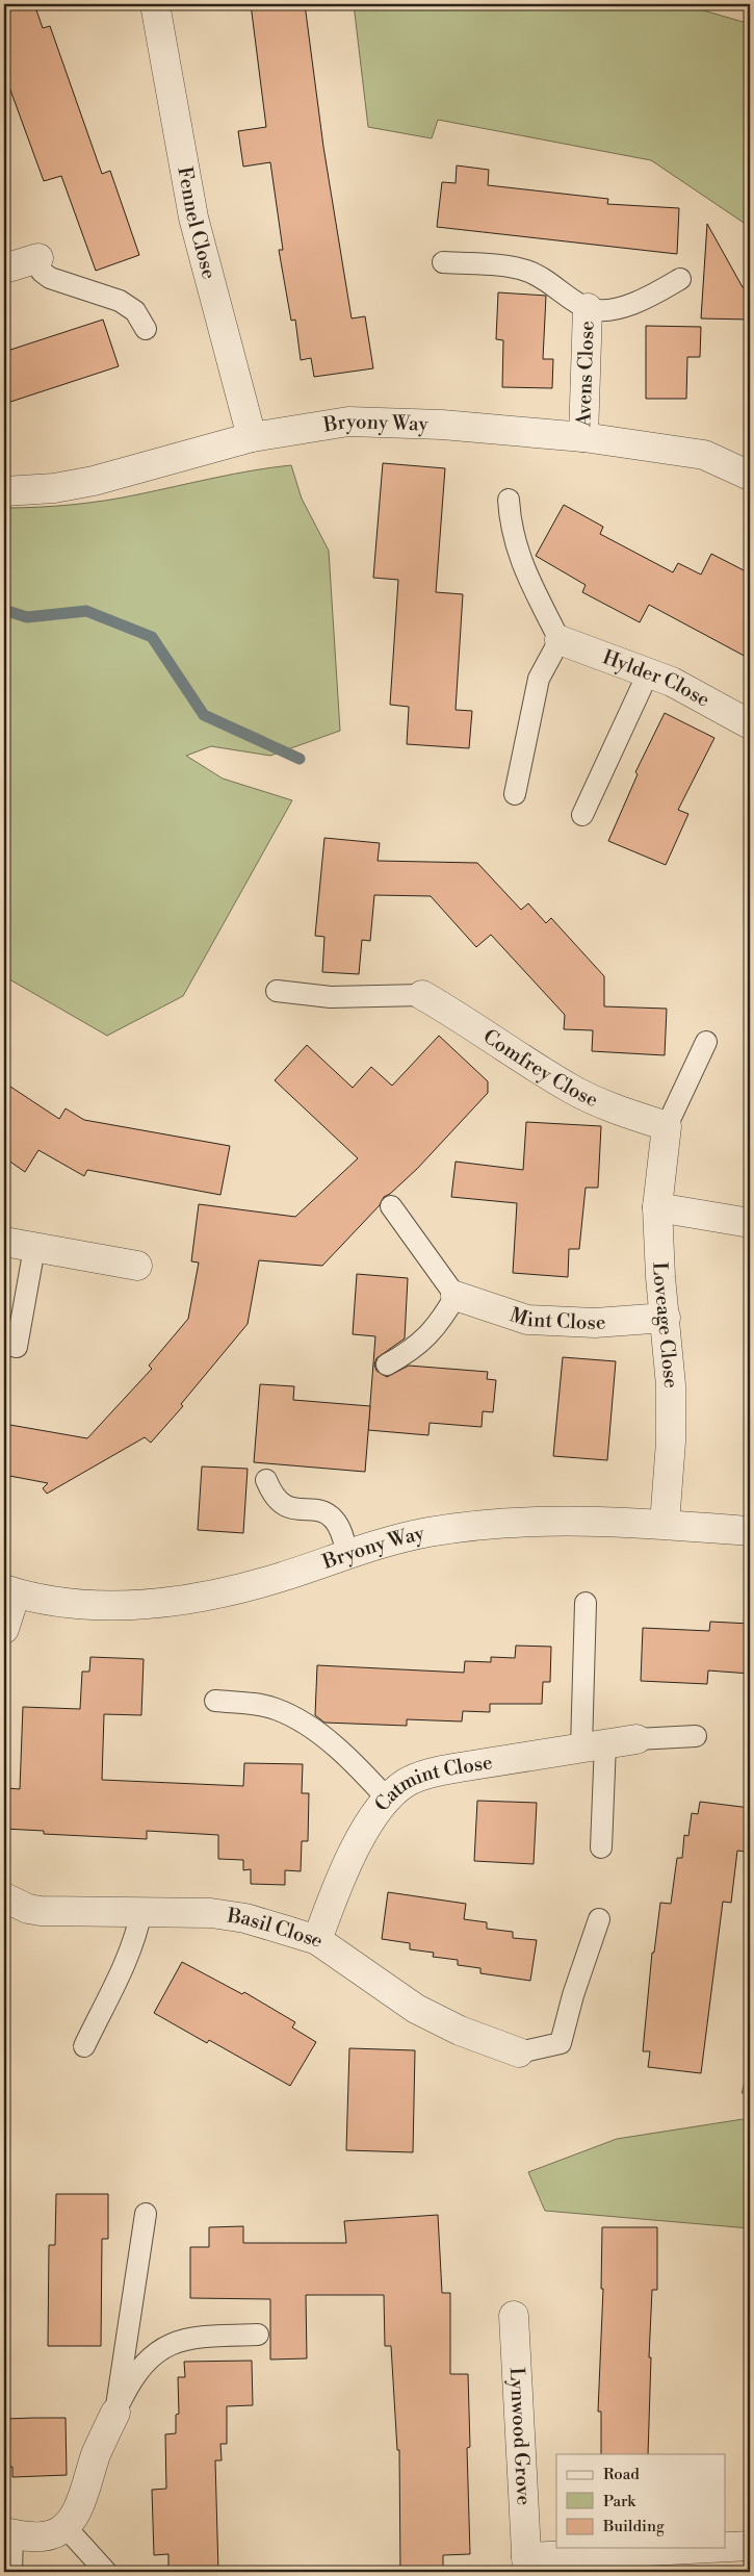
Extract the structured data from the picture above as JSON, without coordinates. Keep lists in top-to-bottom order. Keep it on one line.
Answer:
{"streets":{"street":["Fennel Close","Avens Close","Bryony Way","Hylder Close","Comfrey Close","Mint Close","Loveage Close","Catmint Close","Basil Close","Lynwood Grove"]},"crossings":[["Fennel Close","Bryony Way"],["Avens Close","Bryony Way"],["Bryony Way","Loveage Close"],["Comfrey Close","Loveage Close"],["Mint Close","Loveage Close"],["Catmint Close","Basil Close"]],"legend":["Road","Park","Building"]}
